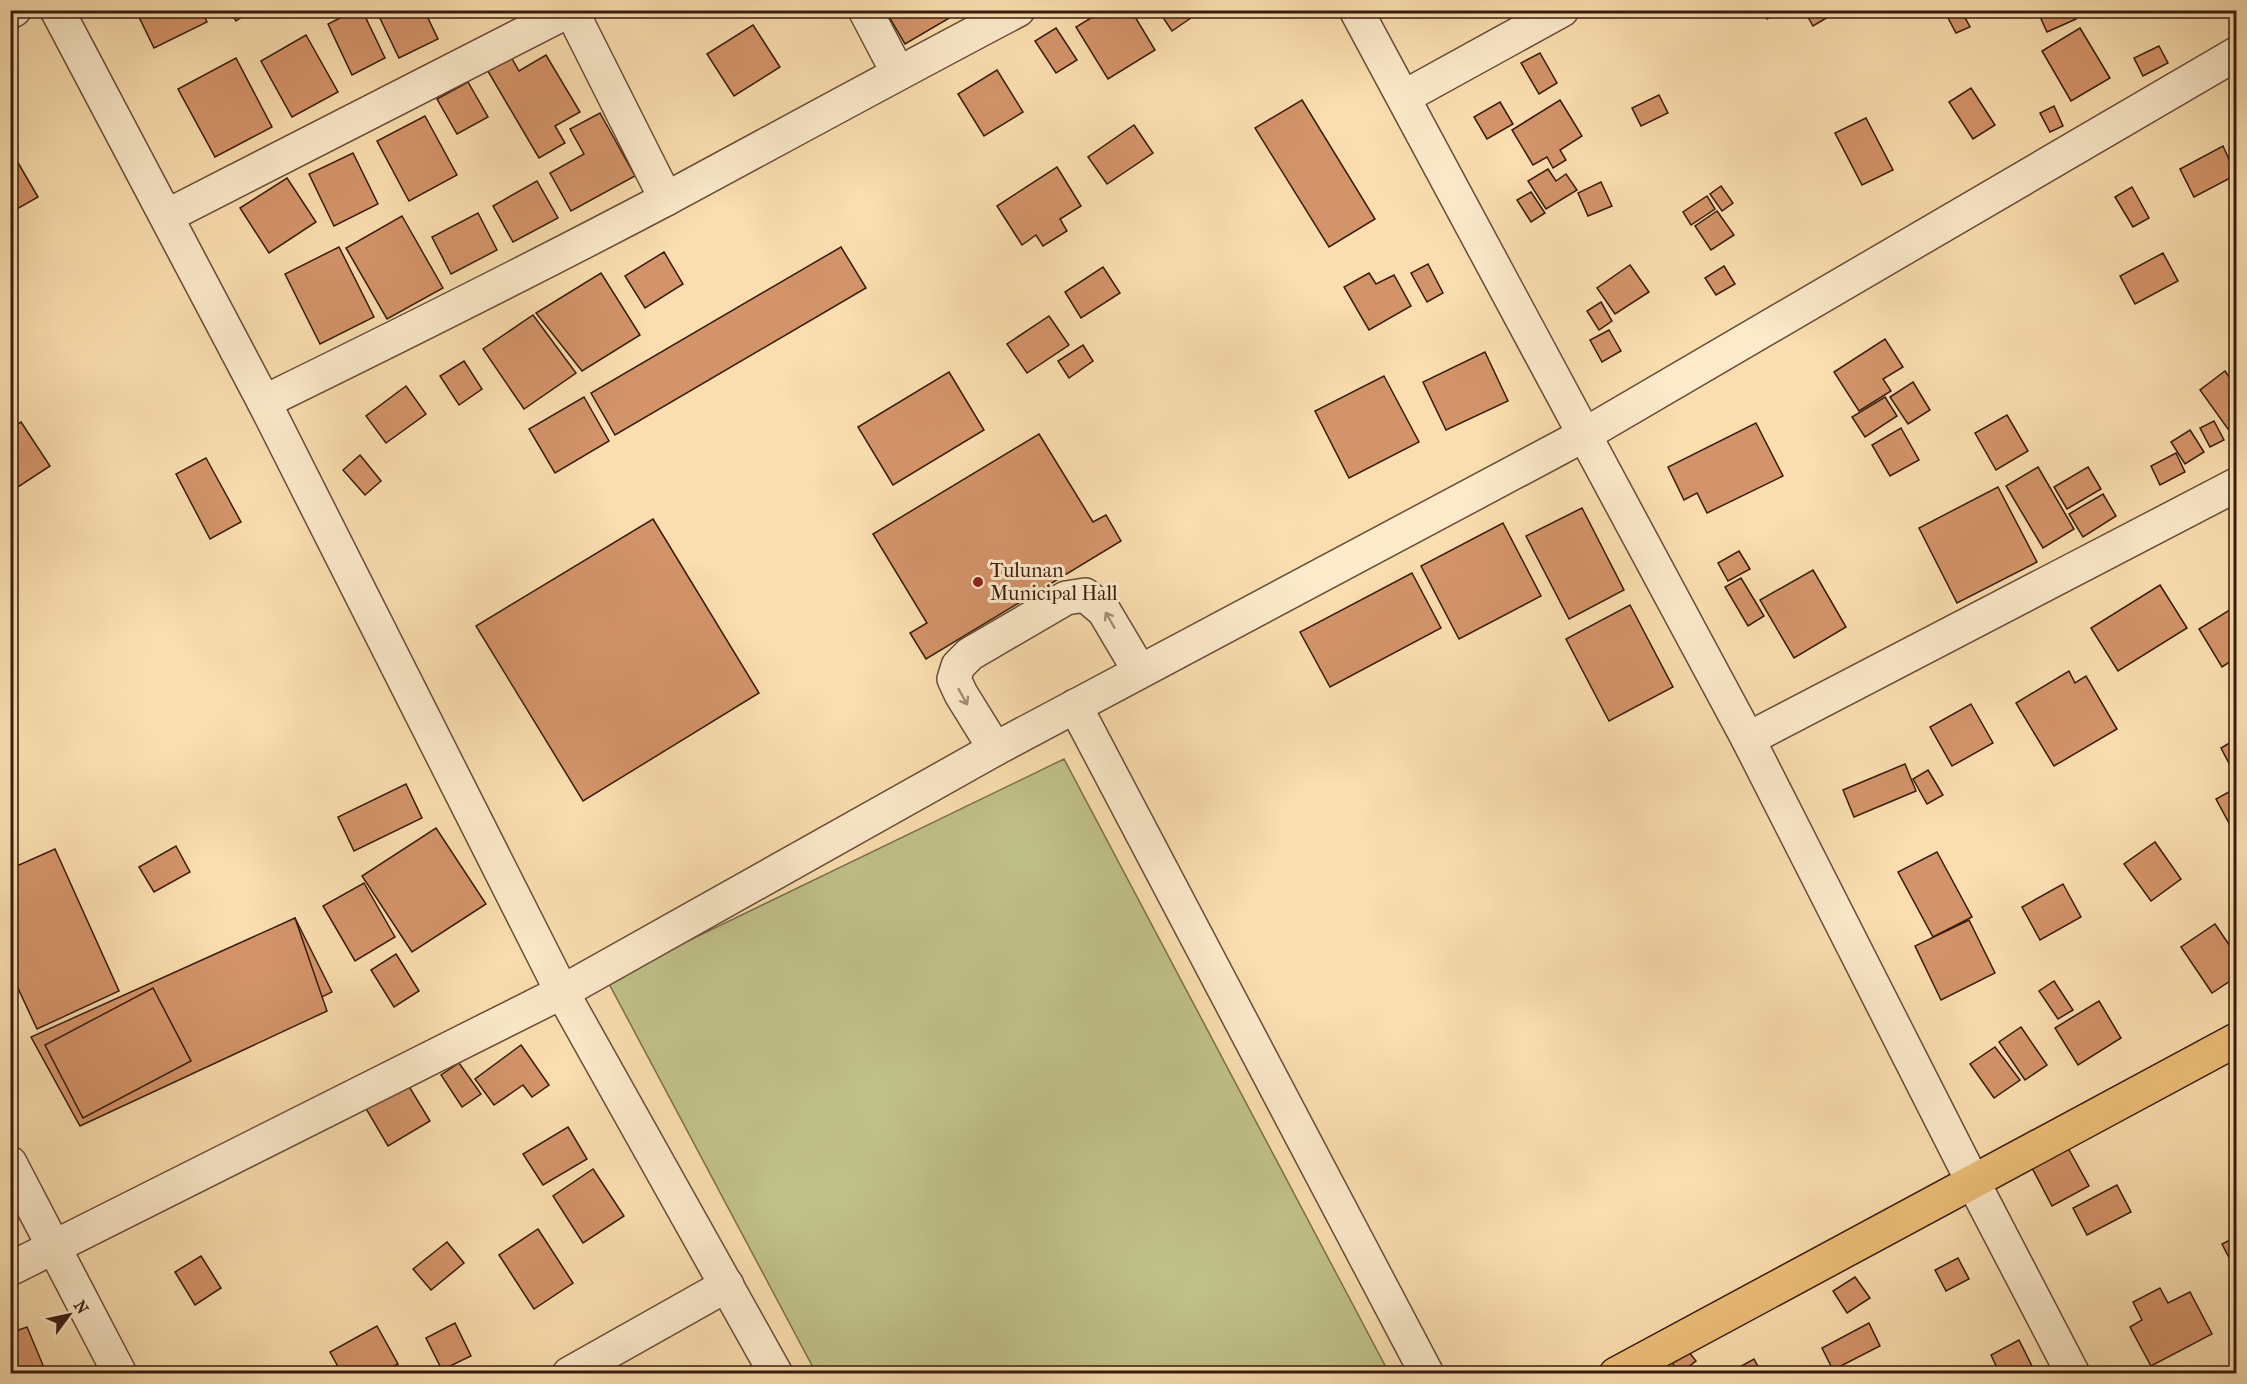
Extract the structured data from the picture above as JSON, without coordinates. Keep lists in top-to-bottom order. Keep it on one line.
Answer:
{"places":["Tulunan Municipal Hall"],"north":"top right"}
